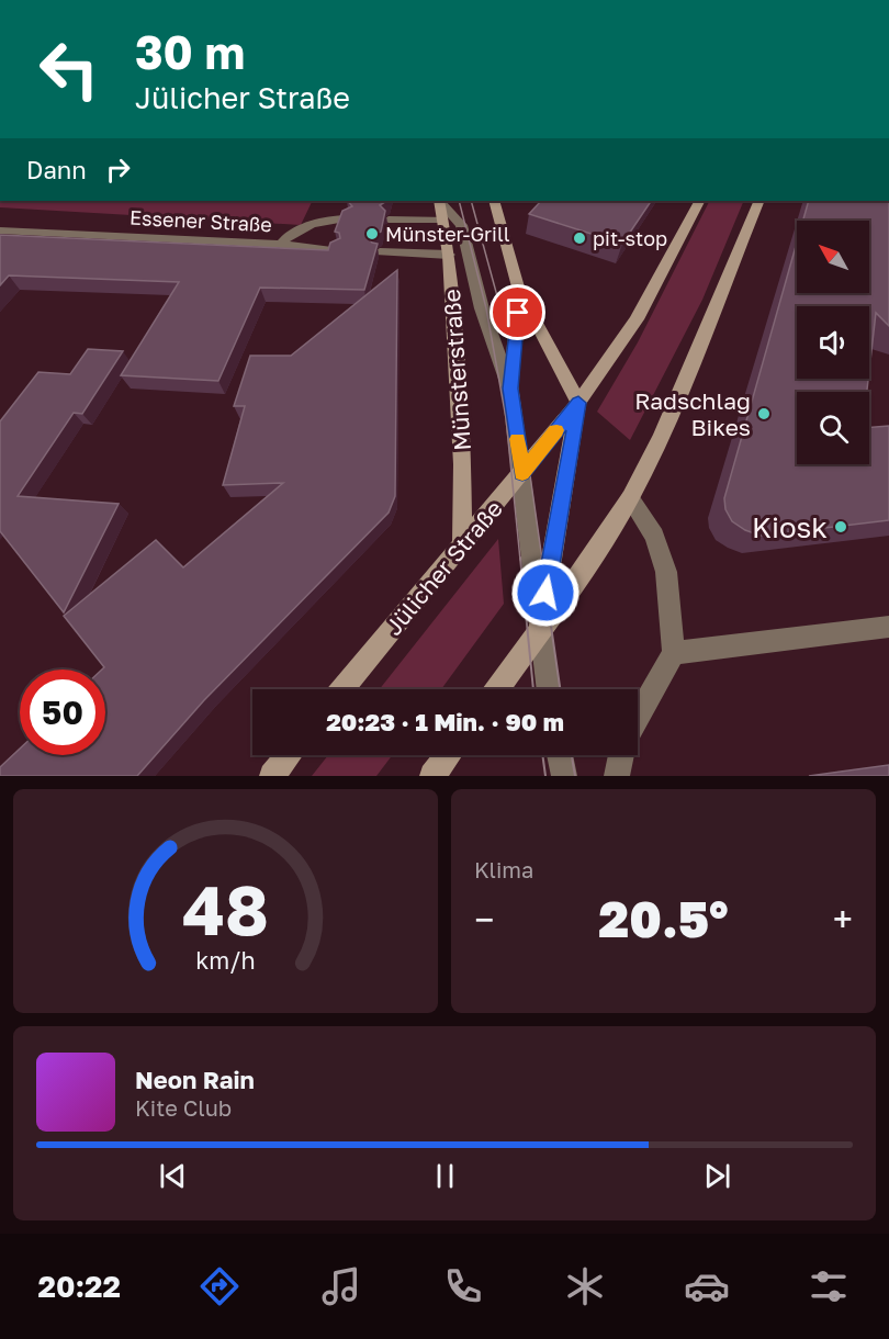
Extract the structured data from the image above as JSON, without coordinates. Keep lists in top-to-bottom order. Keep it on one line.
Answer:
{"streets":{"main road":["Münsterstraße","Jülicher Straße"],"street":["Essener Straße"]},"crossings":[["Münsterstraße","Jülicher Straße"]],"places":["Münster-Grill","pit-stop","Radschlag Bikes","Kiosk"],"north":"top left","page":{"turn":["30 m","Jülicher Straße"],"then":"Dann","limit":"50","trip":"20:23 · 1 Min. · 90 m","tile":"Klima","heat":["−","20.5°","+"],"song":["Neon Rain","Kite Club"],"tabs":"20:22","gauge":["48","km/h"]}}
